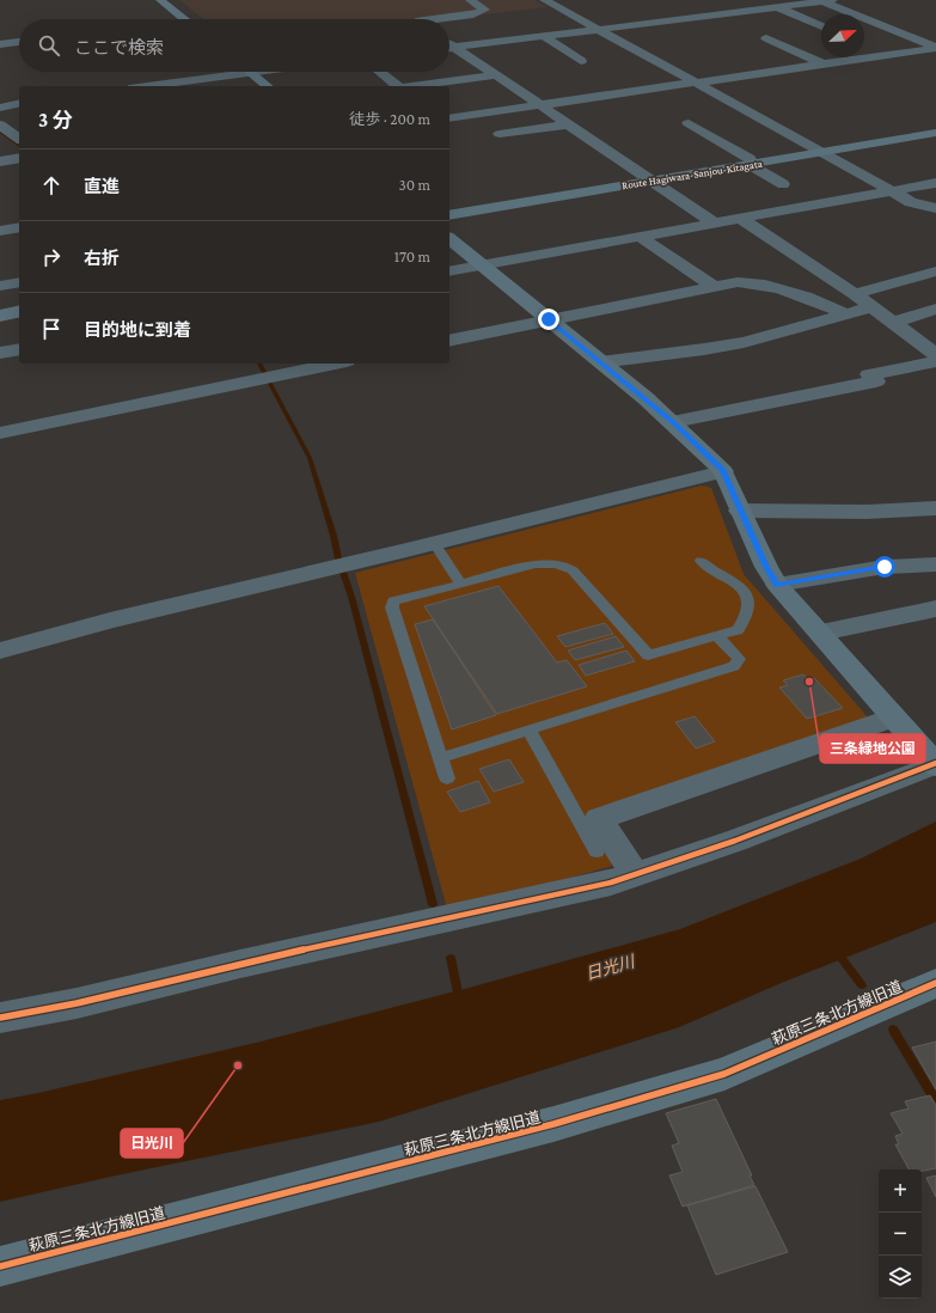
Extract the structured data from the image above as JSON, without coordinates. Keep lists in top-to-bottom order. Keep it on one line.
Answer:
{"streets":{"main road":["Route Hagiwara-Sanjou-Kitagata","萩原三条北方線旧道"]},"water":["日光川"],"places":["三条緑地公園","日光川"],"north":"top right","page":{"search":"ここで検索","heading":["3 分","徒歩 · 200 m"],"list":[["直進","30 m"],["右折","170 m"],"目的地に到着"],"map_buttons":["+","−"]}}
